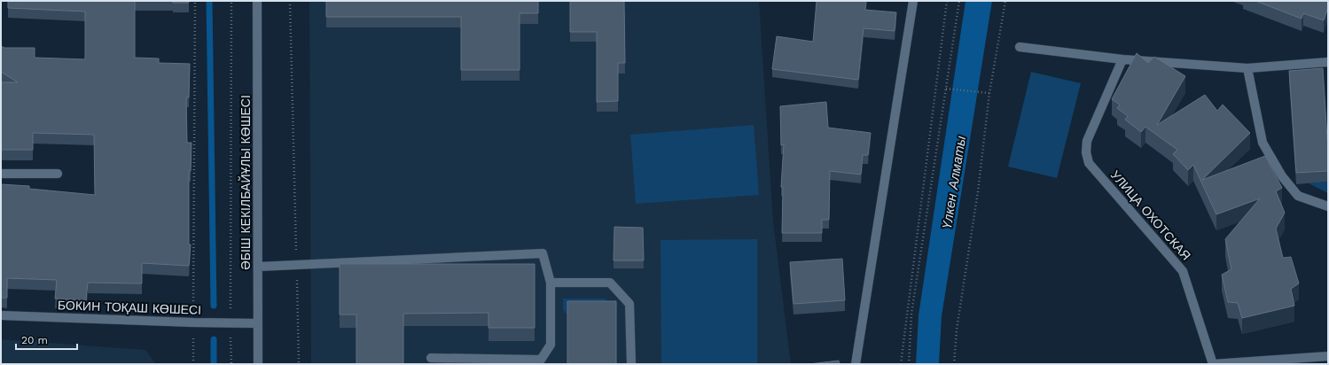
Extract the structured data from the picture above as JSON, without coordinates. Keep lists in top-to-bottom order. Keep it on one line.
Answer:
{"streets":{"street":["ӘБІШ КЕКІЛБАЙҰЛЫ КӨШЕСІ","УЛИЦА ОХОТСКАЯ","БОКИН ТОҚАШ КӨШЕСІ"]},"crossings":[["ӘБІШ КЕКІЛБАЙҰЛЫ КӨШЕСІ","БОКИН ТОҚАШ КӨШЕСІ"]],"water":["Үлкен Алматы"],"scale_bar":"20 m"}
